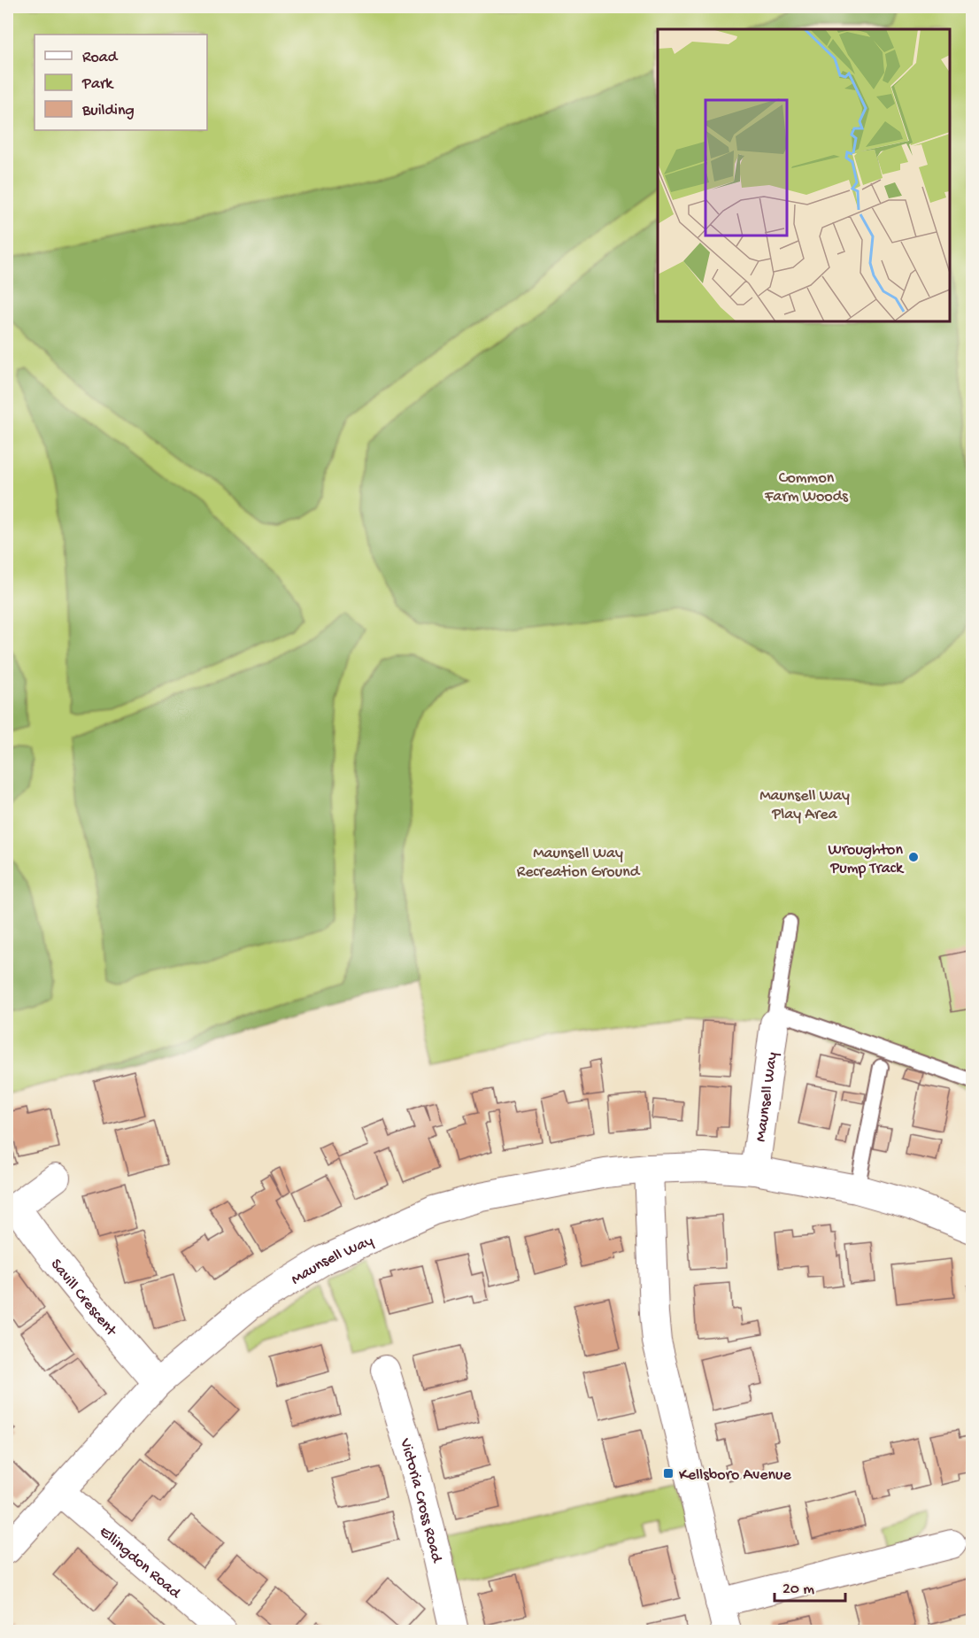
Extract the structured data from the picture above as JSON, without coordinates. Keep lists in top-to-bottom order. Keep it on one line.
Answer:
{"streets":{"street":["Maunsell Way","Savill Crescent","Victoria Cross Road","Ellingdon Road"]},"crossings":[["Maunsell Way","Savill Crescent"],["Maunsell Way","Ellingdon Road"]],"parks":["Common Farm Woods","Maunsell Way Play Area","Maunsell Way Recreation Ground"],"places":{"other":["Wroughton Pump Track"],"transit":["Kellsboro Avenue"]},"legend":["Road","Park","Building"],"scale_bar":"20 m"}
